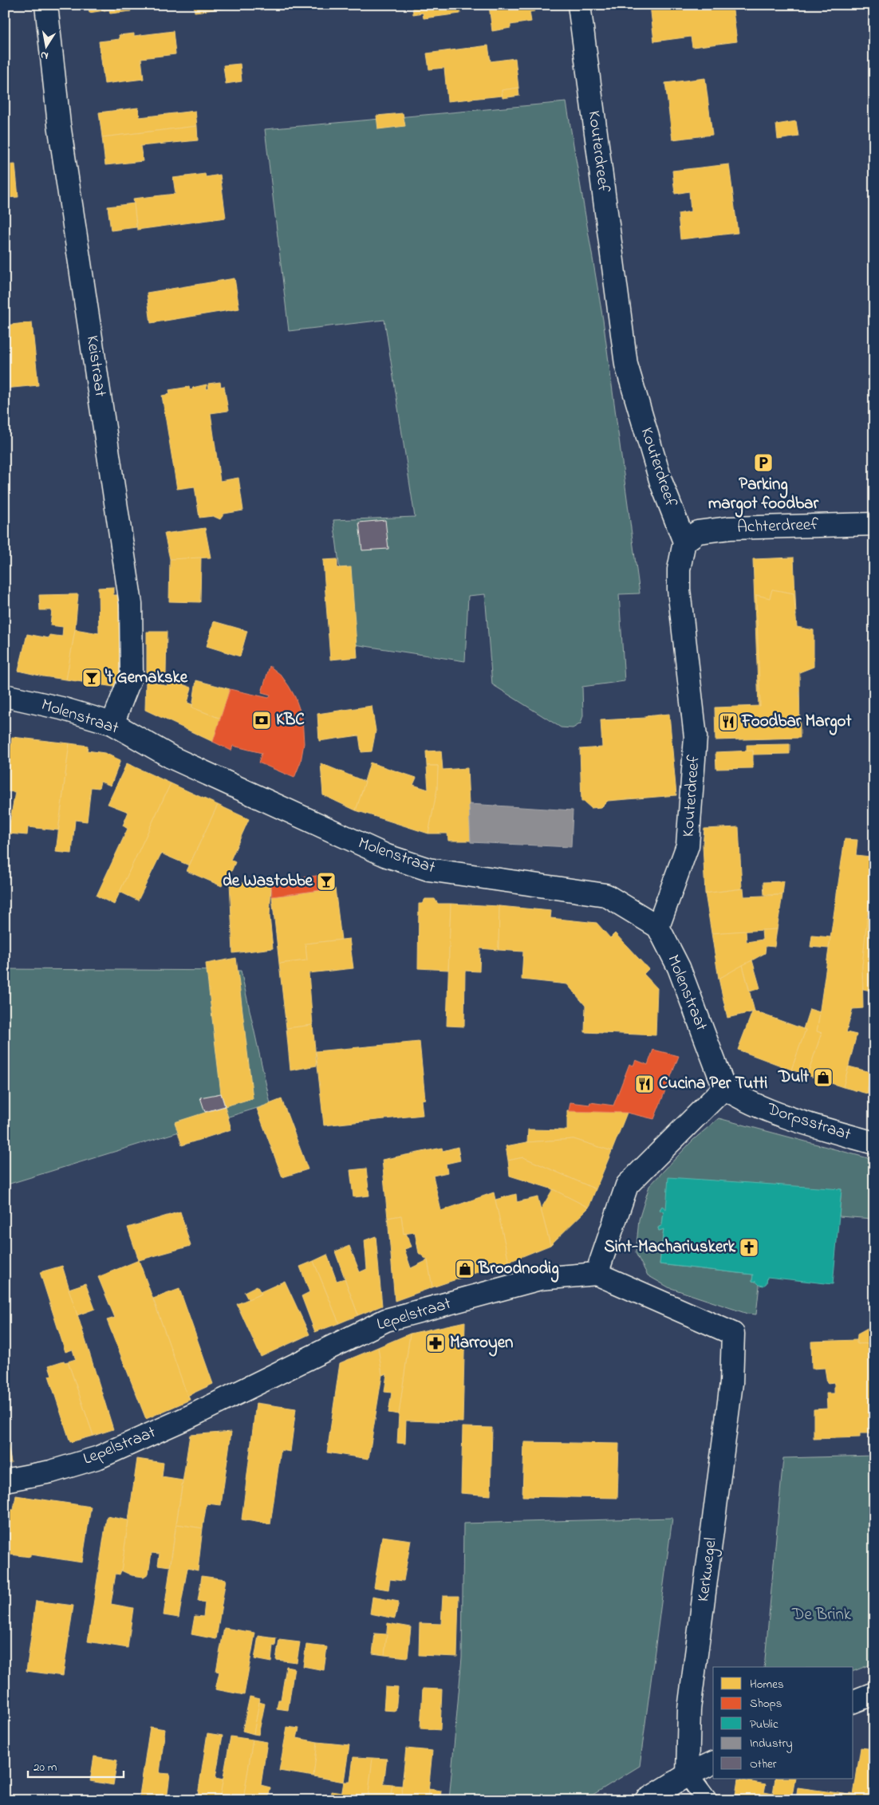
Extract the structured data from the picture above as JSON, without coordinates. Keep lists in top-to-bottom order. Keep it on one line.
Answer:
{"streets":{"street":["Kouterdreef","Keistraat","Achterdreef","Molenstraat","Dorpsstraat","Lepelstraat","Kerkwegel"]},"crossings":[["Kouterdreef","Achterdreef"],["Kouterdreef","Molenstraat"],["Keistraat","Molenstraat"],["Molenstraat","Dorpsstraat"],["Lepelstraat","Kerkwegel"]],"parks":["De Brink"],"places":{"parking":["Parking margot foodbar"],"bar":["'t Gemakske","de Wastobbe"],"bank":["KBC"],"restaurant":["Foodbar Margot","Cucina Per Tutti"],"shop":["Dult","Broodnodig"],"church":["Sint-Machariuskerk"],"pharmacy":["Marroyen"]},"legend":["Homes","Shops","Public","Industry","Other"],"scale_bar":"20 m","north":"bottom"}
